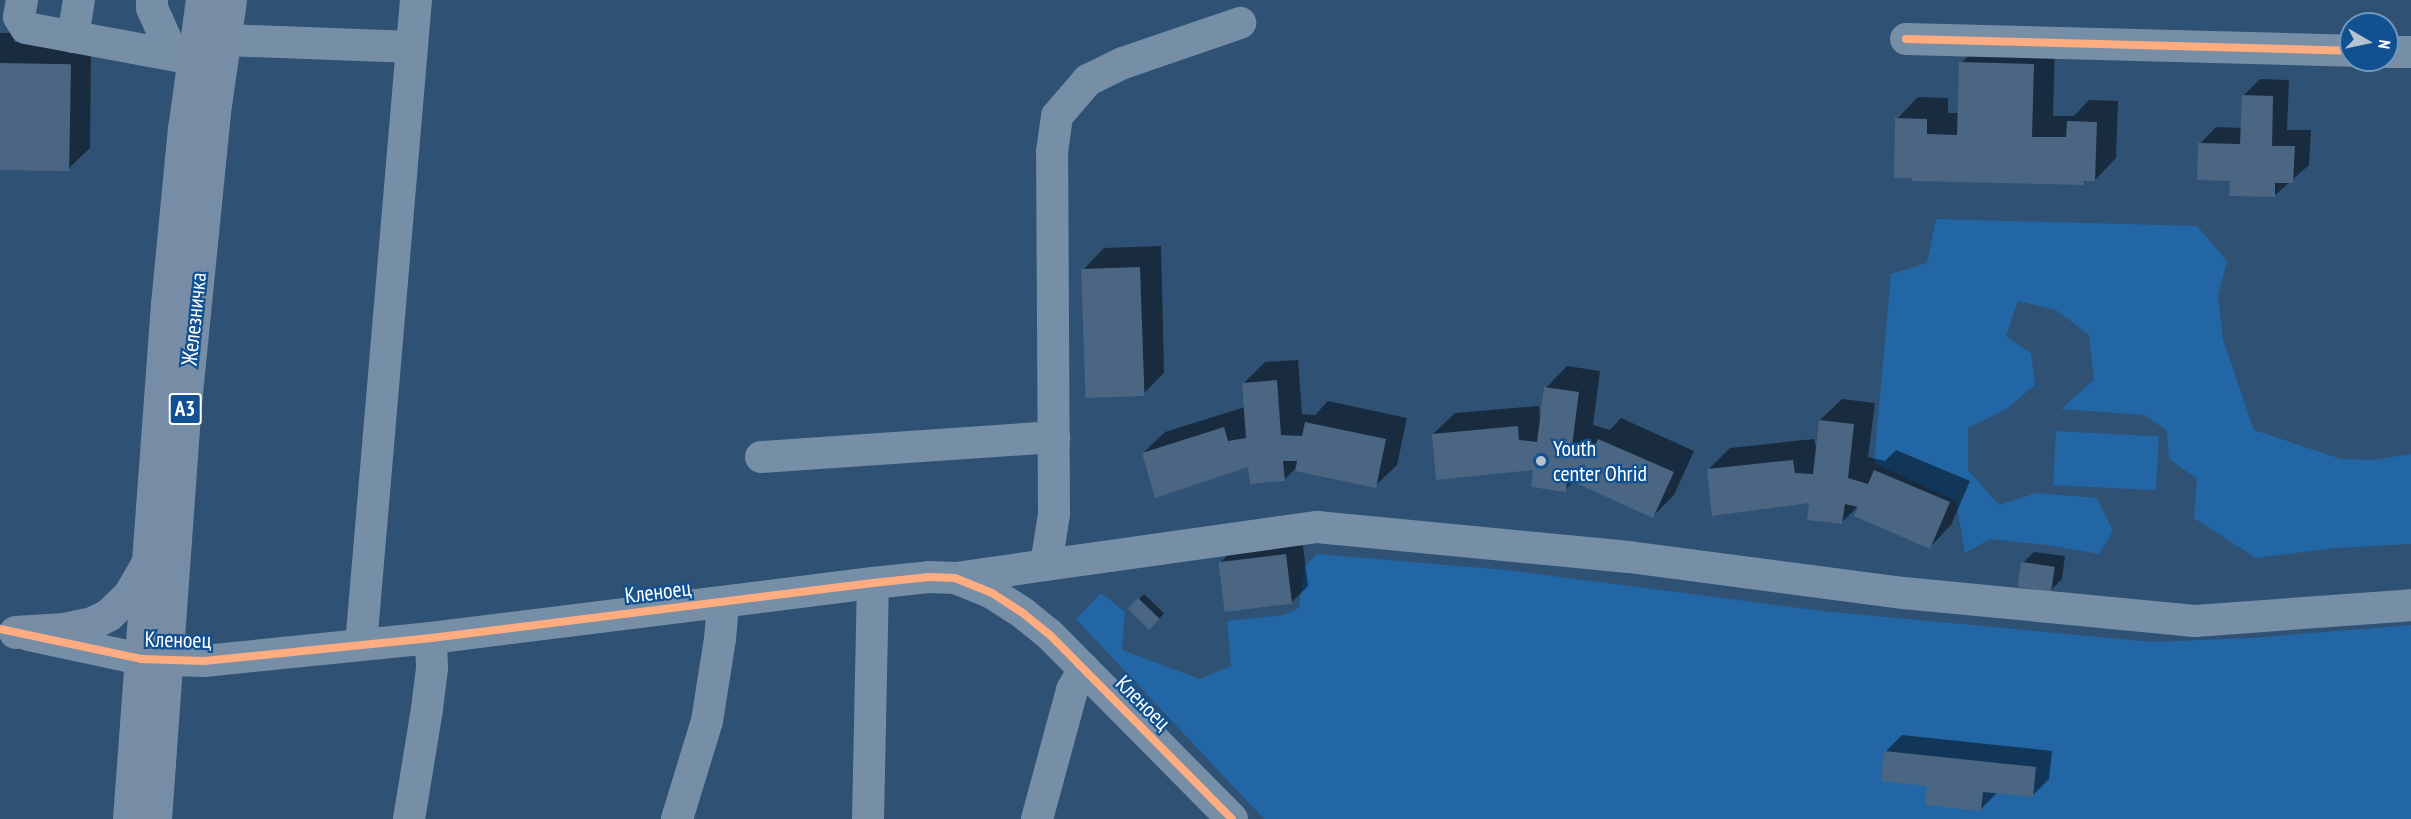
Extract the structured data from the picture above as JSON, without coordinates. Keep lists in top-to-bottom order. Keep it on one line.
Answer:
{"streets":{"main road":["Железничка","A3"],"street":["Кленоец"]},"crossings":[["Железничка","Кленоец"]],"places":["Youth center Ohrid"],"north":"right"}
